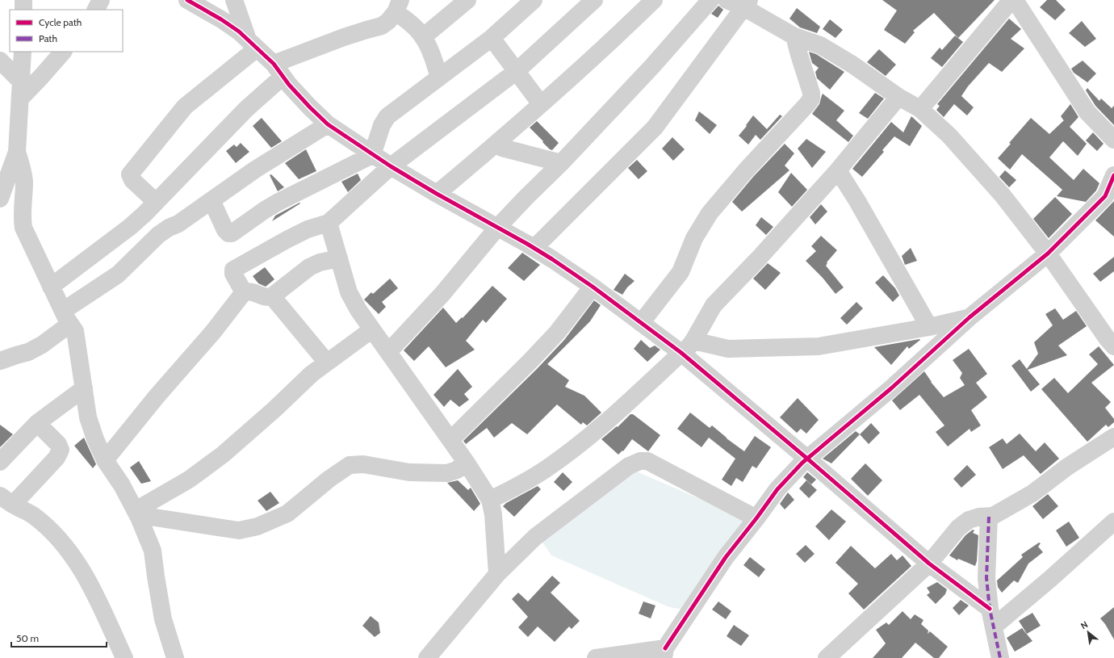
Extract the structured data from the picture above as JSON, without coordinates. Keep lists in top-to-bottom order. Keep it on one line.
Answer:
{"legend":["Cycle path","Path"],"scale_bar":"50 m","north":"top left"}
